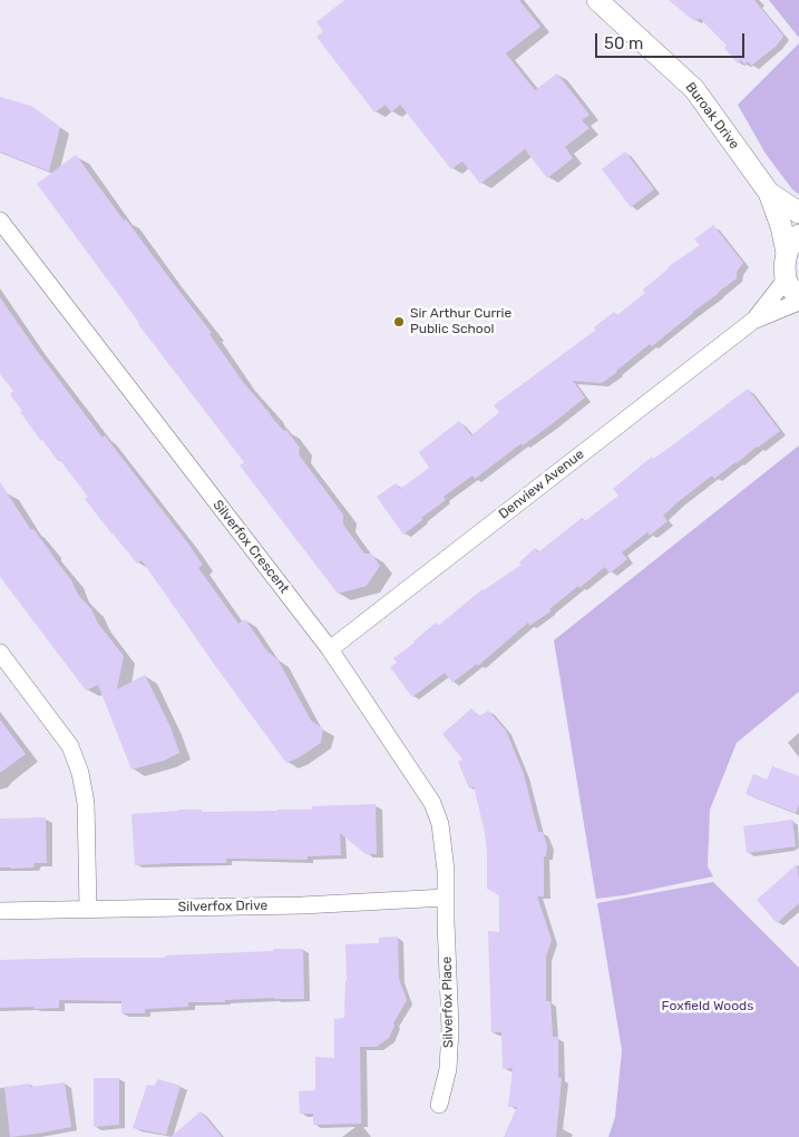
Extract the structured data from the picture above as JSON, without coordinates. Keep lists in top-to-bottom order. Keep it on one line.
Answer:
{"streets":{"street":["Buroak Drive","Denview Avenue","Silverfox Crescent","Silverfox Drive","Silverfox Place"]},"crossings":[["Buroak Drive","Denview Avenue"],["Denview Avenue","Silverfox Crescent"],["Silverfox Crescent","Silverfox Drive"],["Silverfox Crescent","Silverfox Place"],["Silverfox Drive","Silverfox Place"]],"parks":["Foxfield Woods"],"places":["Sir Arthur Currie Public School"],"scale_bar":"50 m"}
